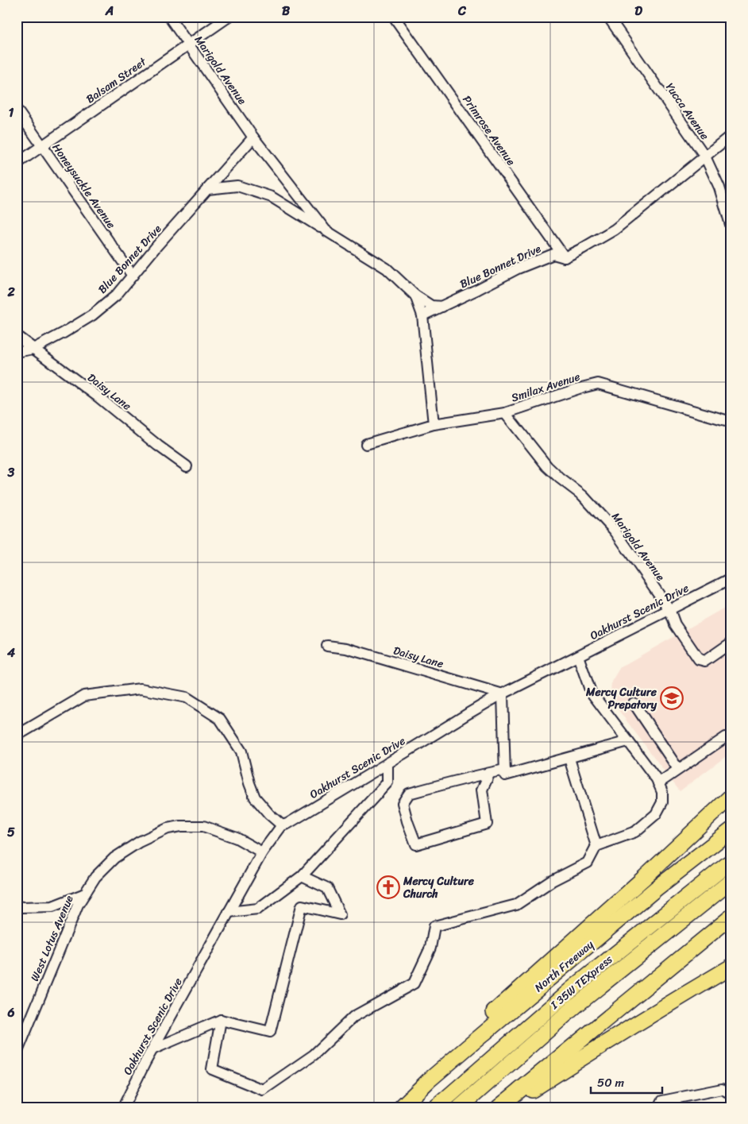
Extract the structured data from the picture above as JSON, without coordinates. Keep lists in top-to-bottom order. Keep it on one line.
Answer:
{"streets":{"highway":["North Freeway","I 35W TEXpress"],"street":["Marigold Avenue","Balsam Street","Yucca Avenue","Primrose Avenue","Honeysuckle Avenue","Blue Bonnet Drive","Smilax Avenue","Daisy Lane","Oakhurst Scenic Drive","West Lotus Avenue"]},"crossings":[["Marigold Avenue","Balsam Street"],["Marigold Avenue","Blue Bonnet Drive"],["Marigold Avenue","Smilax Avenue"],["Marigold Avenue","Oakhurst Scenic Drive"],["Balsam Street","Honeysuckle Avenue"],["Yucca Avenue","Blue Bonnet Drive"],["Primrose Avenue","Blue Bonnet Drive"],["Honeysuckle Avenue","Blue Bonnet Drive"],["Blue Bonnet Drive","Daisy Lane"],["Daisy Lane","Oakhurst Scenic Drive"],["Oakhurst Scenic Drive","West Lotus Avenue"]],"places":{"school or university":["Mercy Culture Prepatory"],"church":["Mercy Culture Church"]},"scale_bar":"50 m","grid":{"columns":["A","B","C","D"],"rows":["1","2","3","4","5","6"]}}
